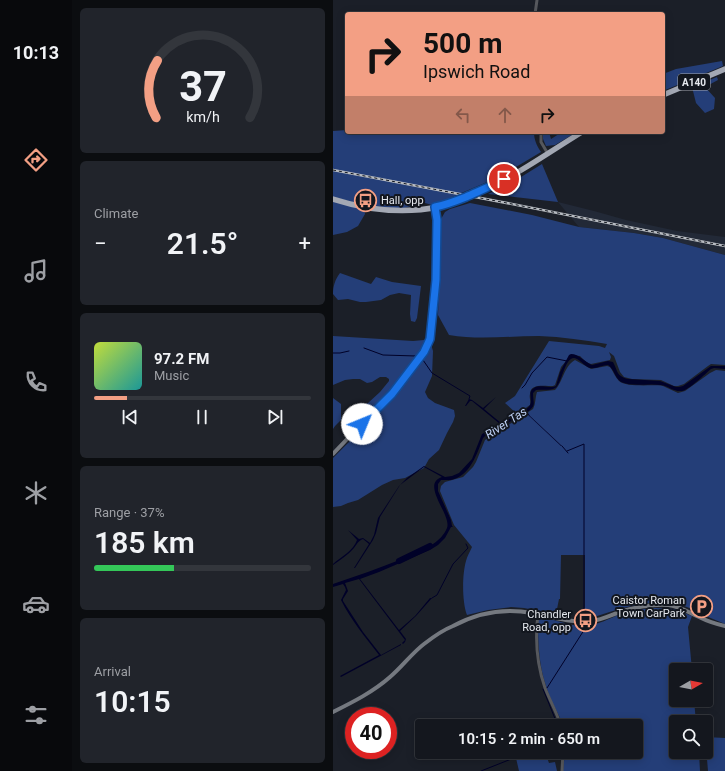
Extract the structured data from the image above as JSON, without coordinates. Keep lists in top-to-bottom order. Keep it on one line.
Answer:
{"streets":{"highway":["A140"]},"water":["River Tas"],"places":{"bus stop":["Hall, opp","Chandler Road, opp"],"parking":["Caistor Roman Town CarPark"]},"north":"right","page":{"tabs":"10:13","turn":["500 m","Ipswich Road"],"tile":["Climate",["Range · 37%","185 km"],["Arrival","10:15"]],"heat":["−","21.5°","+"],"song":["97.2 FM","Music"],"limit":"40","trip":"10:15 · 2 min · 650 m","gauge":["37","km/h"]}}
